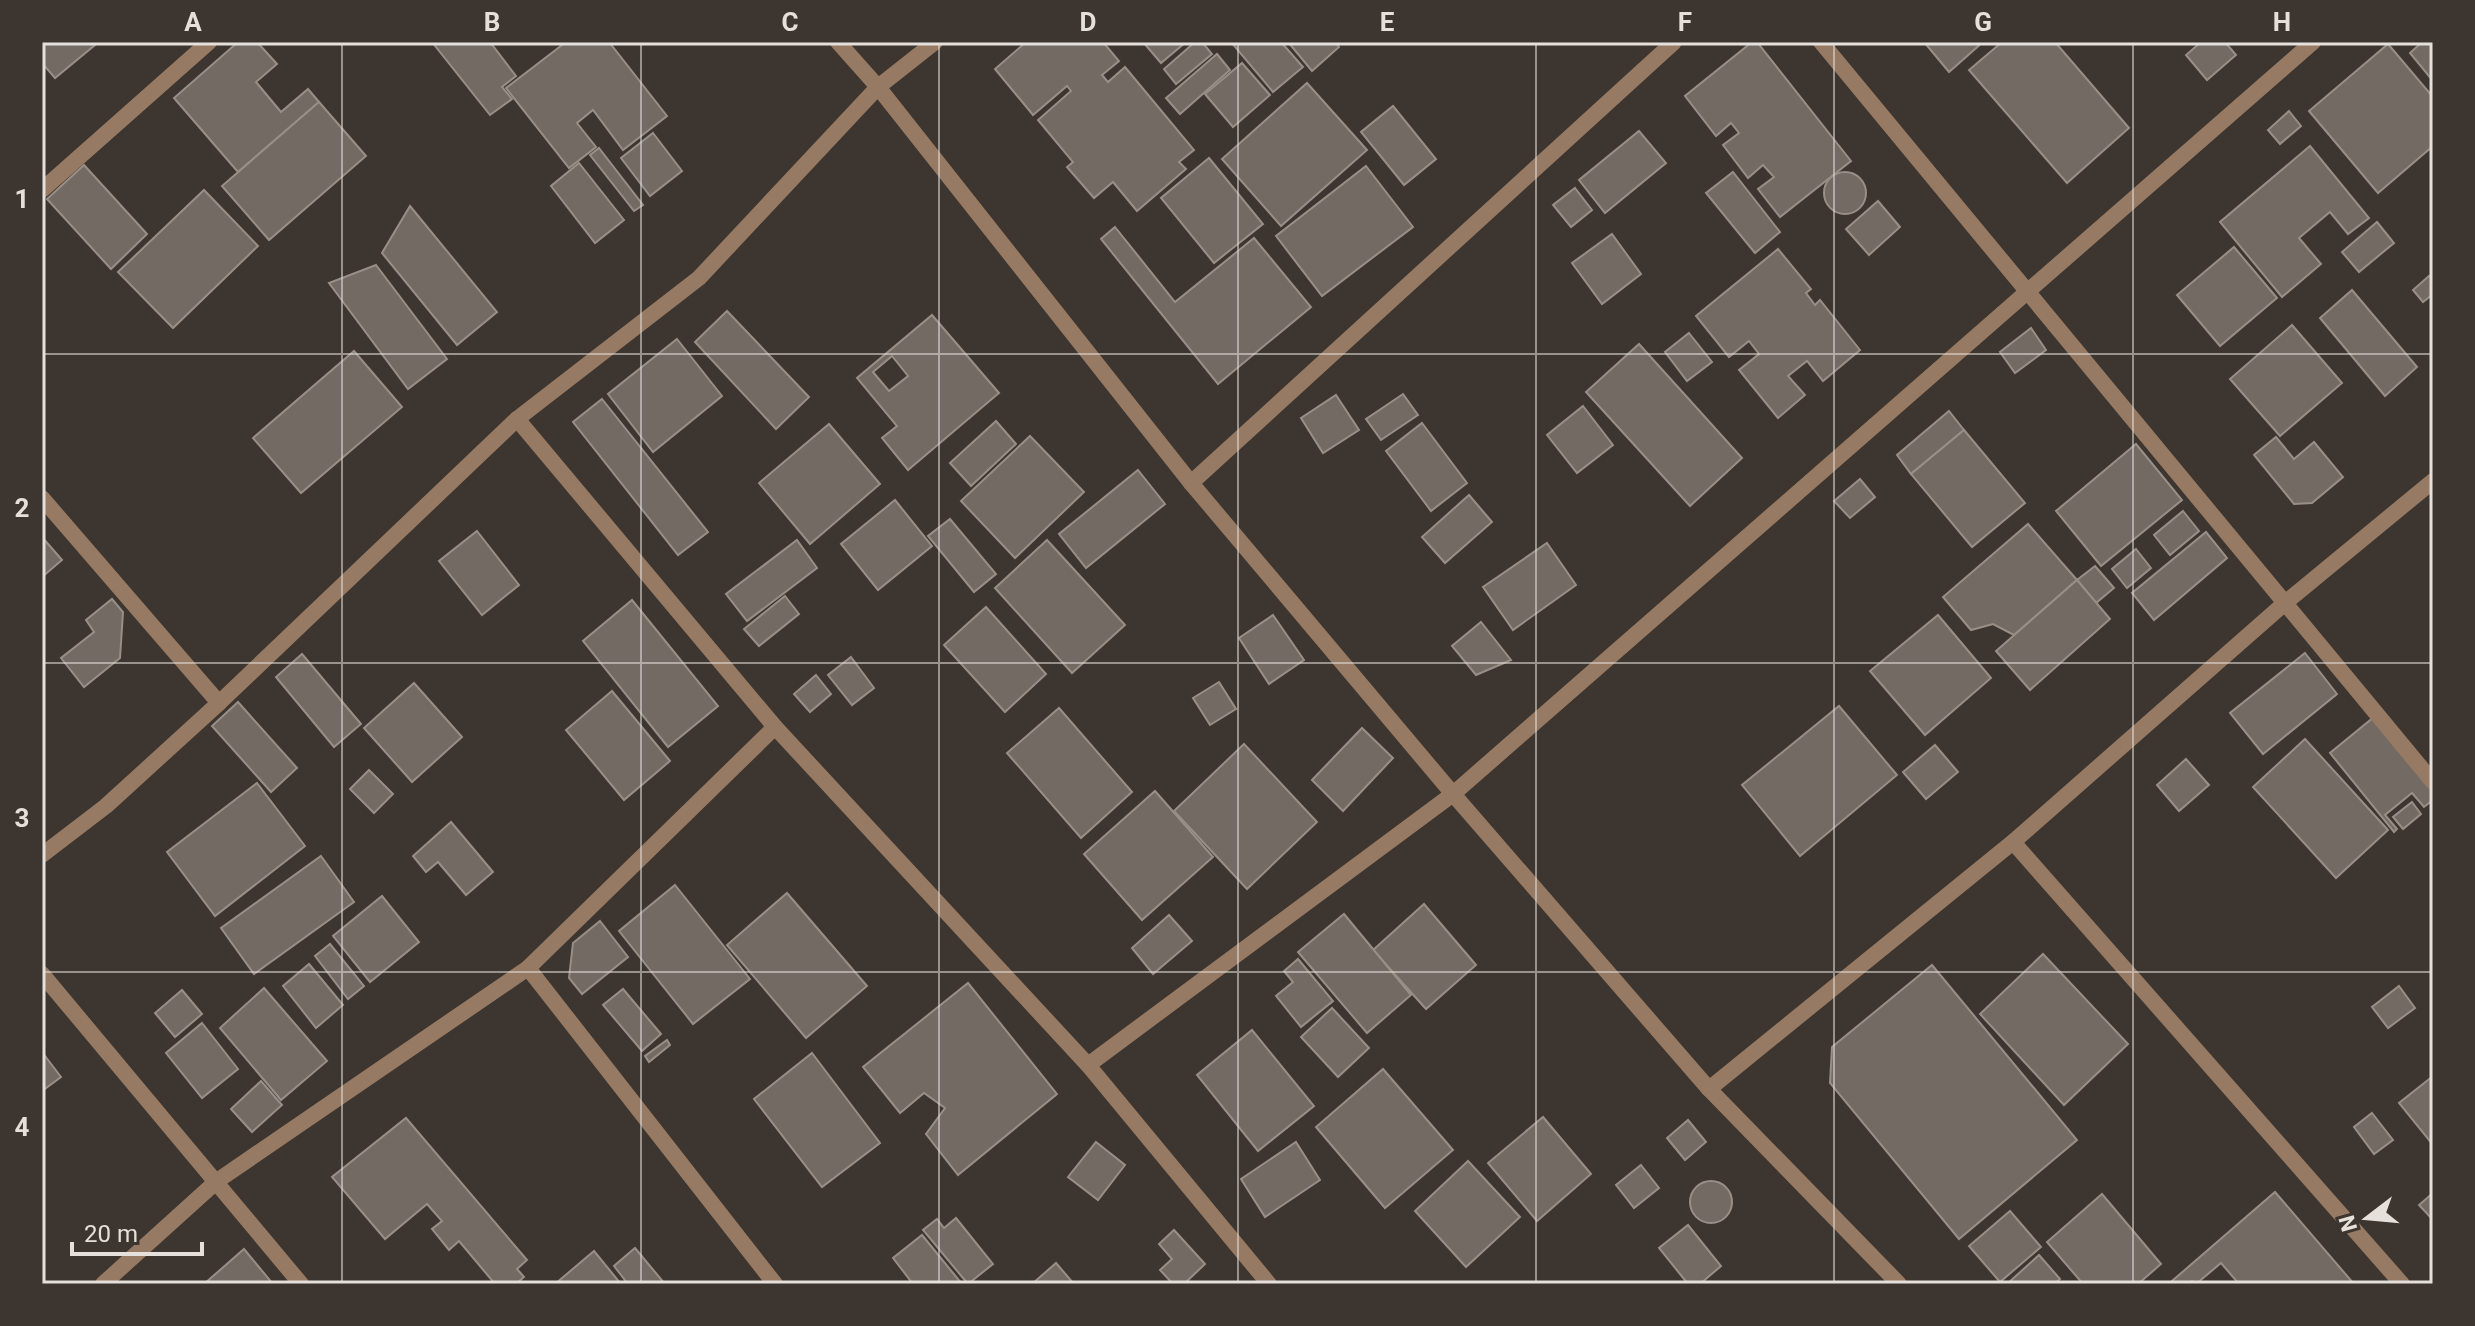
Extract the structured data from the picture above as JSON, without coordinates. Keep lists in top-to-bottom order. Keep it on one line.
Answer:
{"scale_bar":"20 m","north":"left","grid":{"columns":["A","B","C","D","E","F","G","H"],"rows":["1","2","3","4"]}}
